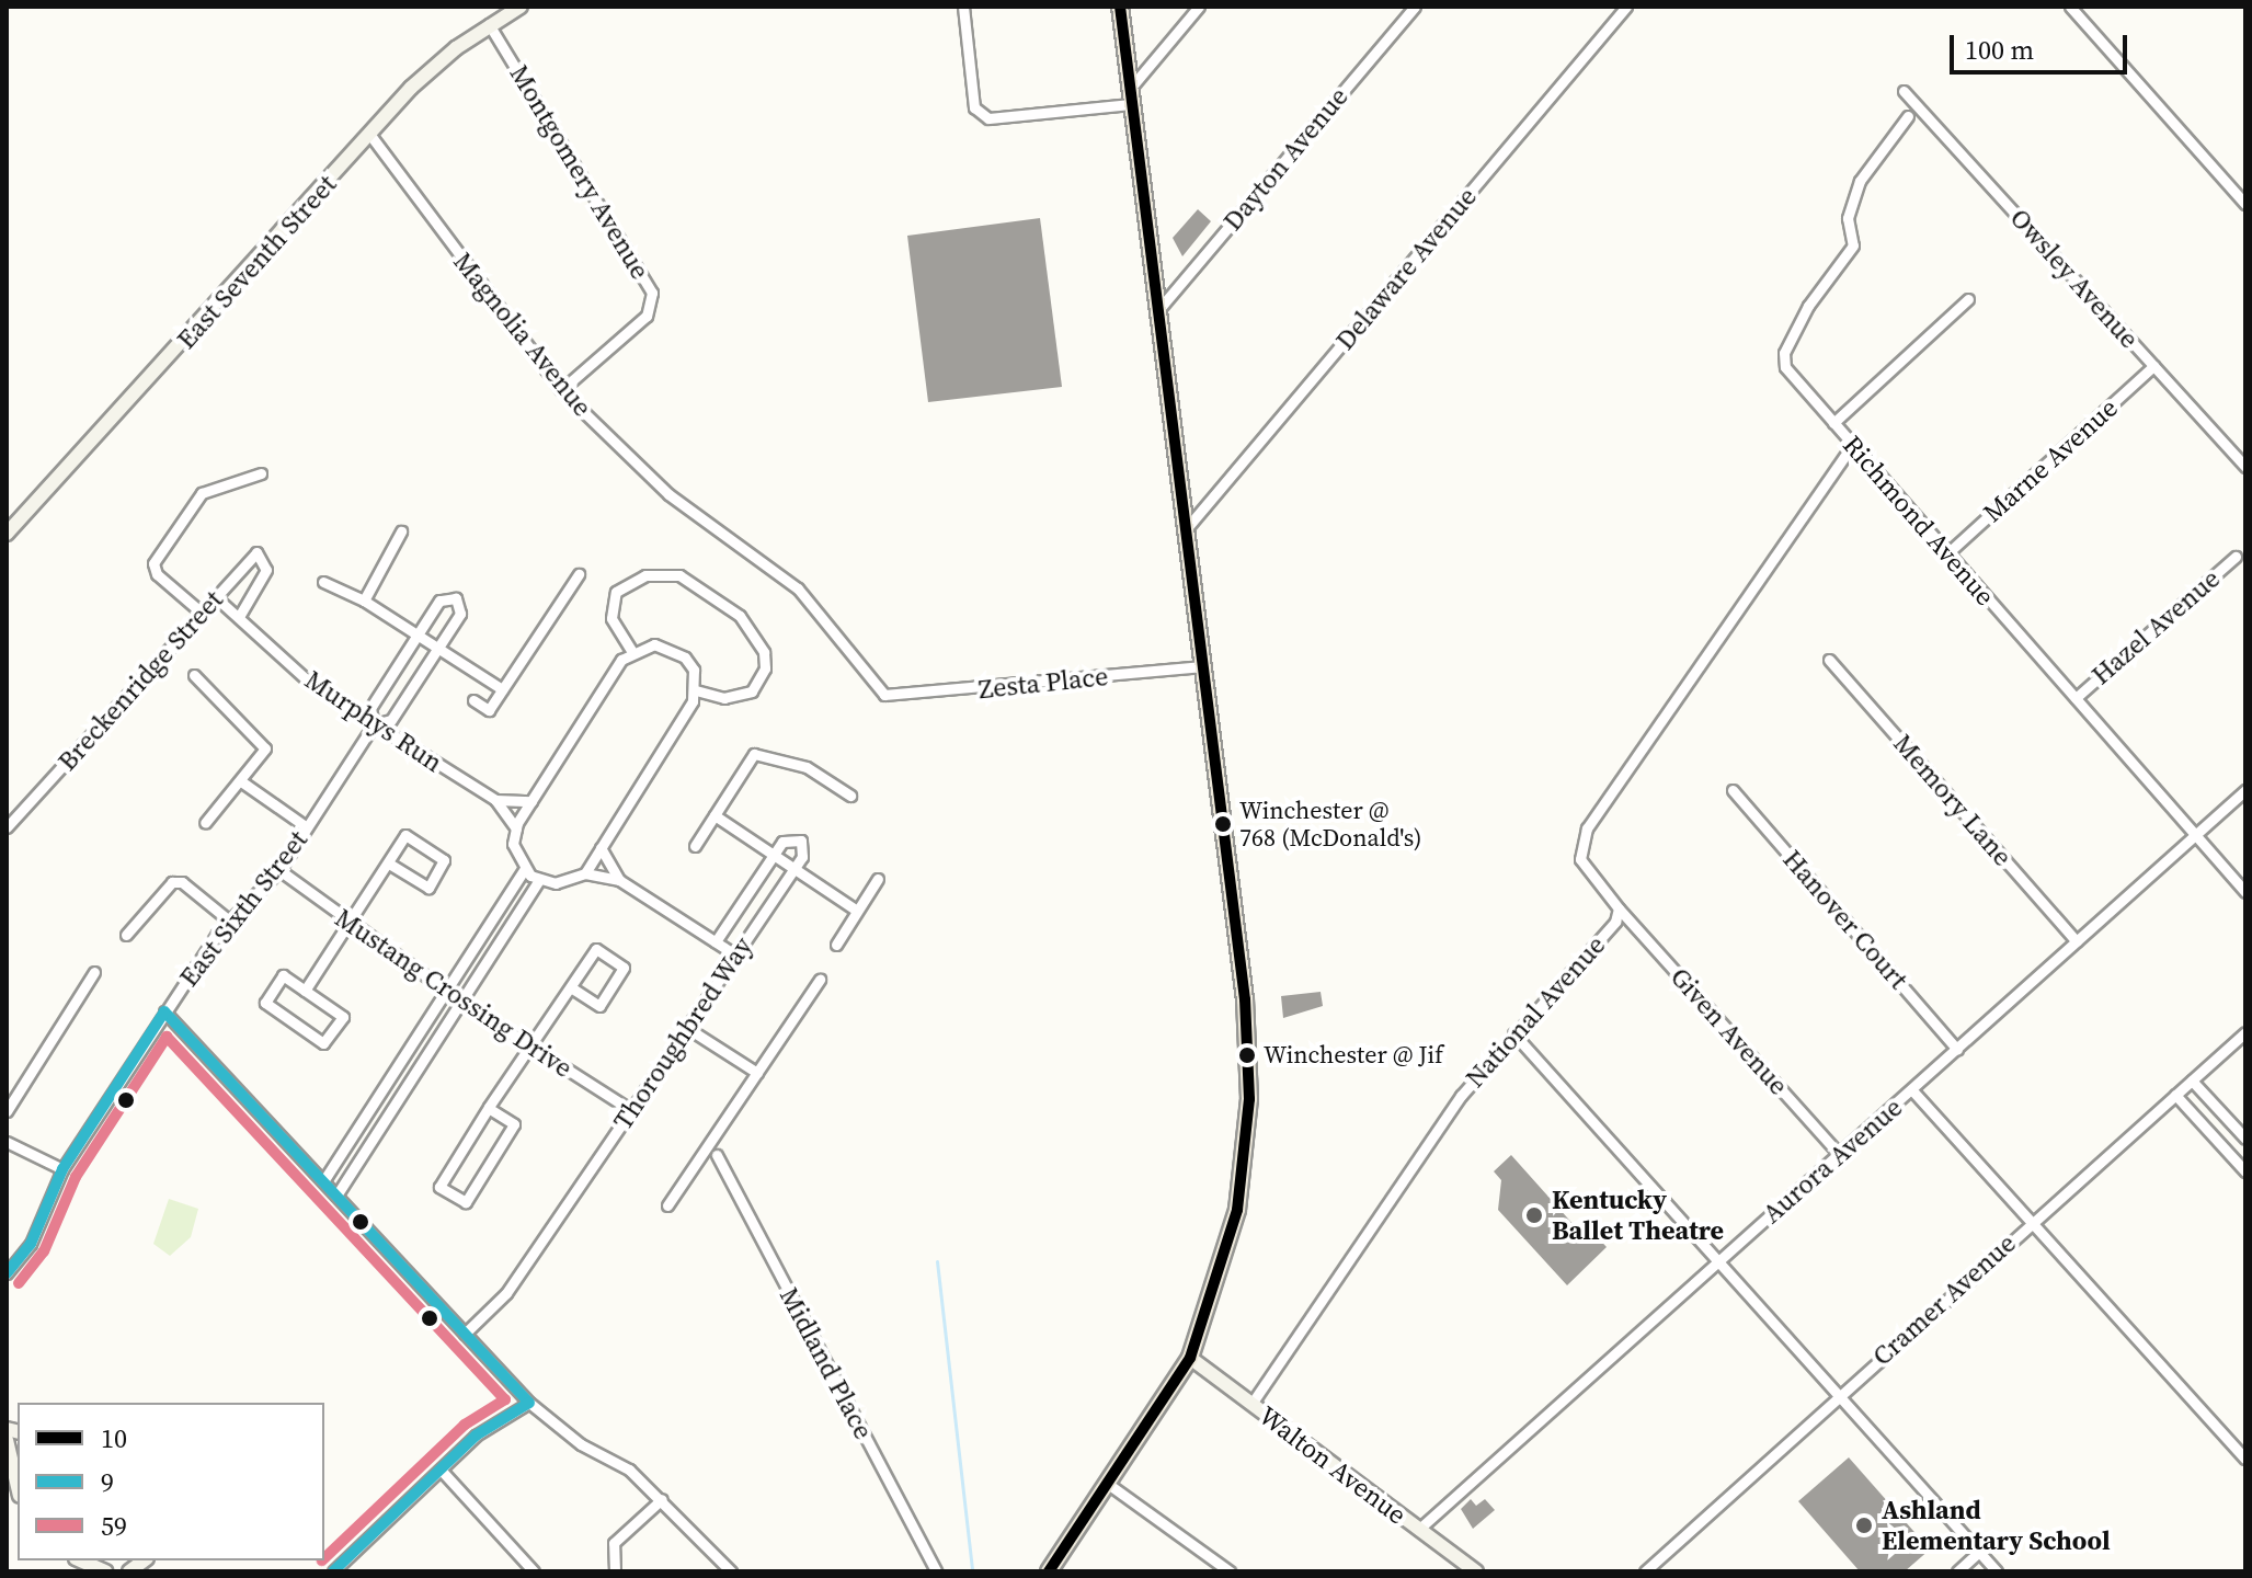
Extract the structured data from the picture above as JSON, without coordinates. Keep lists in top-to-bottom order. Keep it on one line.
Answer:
{"streets":{"street":["Dayton Avenue","Montgomery Avenue","East Seventh Street","Delaware Avenue","Owsley Avenue","Magnolia Avenue","Marne Avenue","Richmond Avenue","Hazel Avenue","Breckenridge Street","Zesta Place","Murphys Run","Memory Lane","East Sixth Street","Hanover Court","Mustang Crossing Drive","National Avenue","Given Avenue","Thoroughbred Way","Aurora Avenue","Cramer Avenue","Midland Place","Walton Avenue"]},"crossings":[["Montgomery Avenue","East Seventh Street"],["Montgomery Avenue","Magnolia Avenue"],["East Seventh Street","Magnolia Avenue"],["Owsley Avenue","Marne Avenue"],["Magnolia Avenue","Zesta Place"],["Marne Avenue","Richmond Avenue"],["Richmond Avenue","Hazel Avenue"],["Richmond Avenue","National Avenue"],["Richmond Avenue","Aurora Avenue"],["Breckenridge Street","Murphys Run"],["Murphys Run","East Sixth Street"],["Memory Lane","Aurora Avenue"],["East Sixth Street","Mustang Crossing Drive"],["Hanover Court","Aurora Avenue"],["Mustang Crossing Drive","Thoroughbred Way"],["National Avenue","Given Avenue"],["National Avenue","Walton Avenue"],["Given Avenue","Aurora Avenue"],["Aurora Avenue","Walton Avenue"]],"places":["Winchester @ 768 (McDonald's)","Winchester @ Jif","Kentucky Ballet Theatre","Ashland Elementary School"],"lines":["transit line 10","transit line 9","transit line 59"],"legend":["10","9","59"],"scale_bar":"100 m"}
